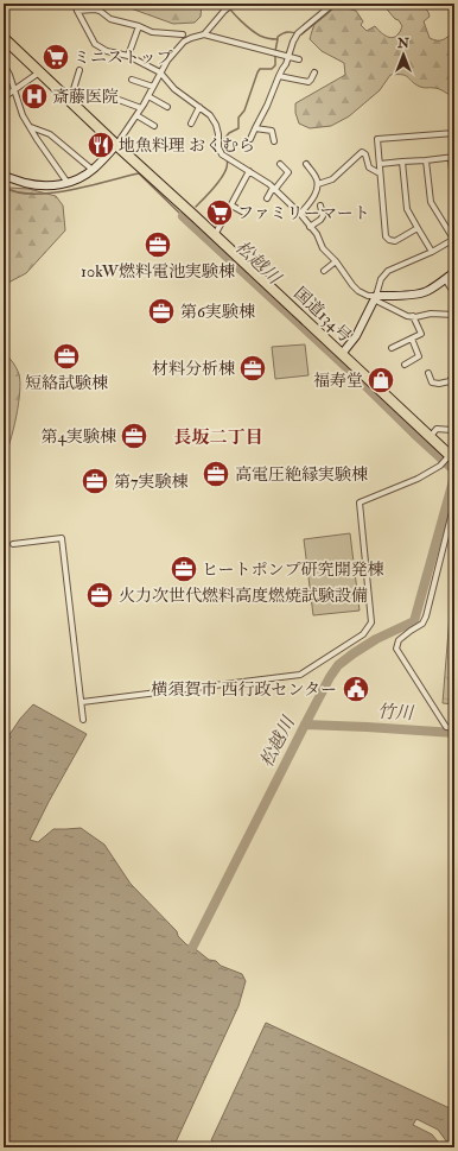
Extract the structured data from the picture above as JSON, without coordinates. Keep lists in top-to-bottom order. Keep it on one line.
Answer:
{"streets":{"highway":["国道134号"]},"districts":["長坂二丁目"],"water":["松越川","竹川"],"places":{"supermarket":["ミニストップ","ファミリーマート"],"hospital":["斎藤医院"],"restaurant":["地魚料理 おくむら"],"office":["10kW燃料電池実験棟","第6実験棟","短絡試験棟","材料分析棟","第4実験棟","高電圧絶縁実験棟","第7実験棟","ヒートポンプ研究開発棟","火力次世代燃料高度燃焼試験設備"],"shop":["福寿堂"],"public building":["横須賀市 西行政センター"]},"north":"top"}
